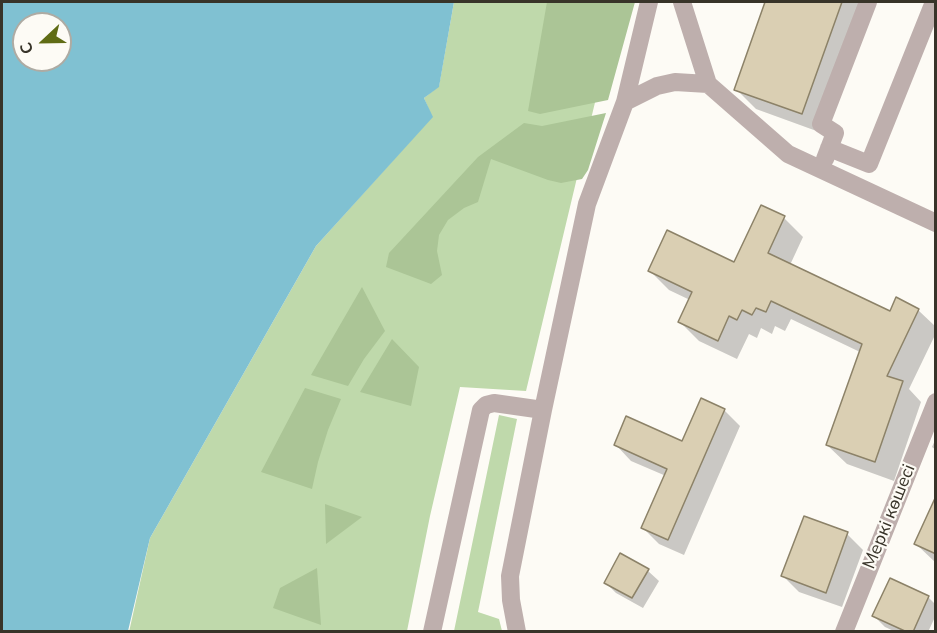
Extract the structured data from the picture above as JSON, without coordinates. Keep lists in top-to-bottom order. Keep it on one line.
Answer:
{"streets":{"street":["Меркі көшесі"]},"north":"left"}
